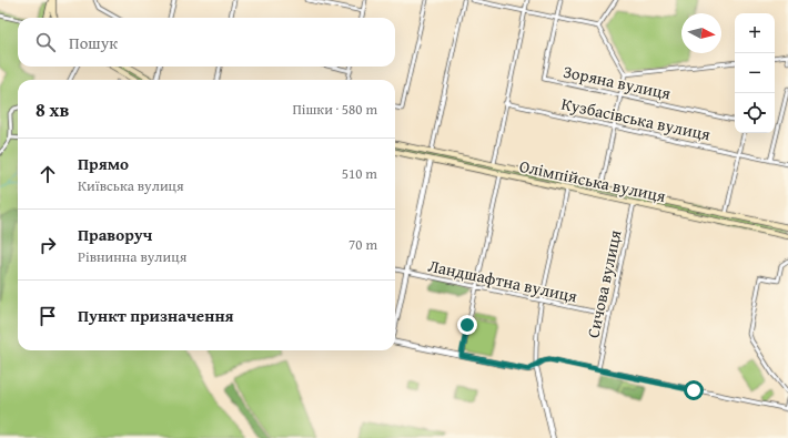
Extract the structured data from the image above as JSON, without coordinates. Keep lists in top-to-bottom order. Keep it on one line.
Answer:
{"streets":{"main road":["Олімпійська вулиця"],"street":["Зоряна вулиця","Кузбасівська вулиця","Ландшафтна вулиця","Сичова вулиця"]},"crossings":[["Олімпійська вулиця","Сичова вулиця"],["Ландшафтна вулиця","Сичова вулиця"]],"north":"right","page":{"map_buttons":["+","−"],"search":"Пошук","heading":["8 хв","Пішки · 580 m"],"list":[["Прямо","Київська вулиця","510 m"],["Праворуч","Рівнинна вулиця","70 m"],"Пункт призначення"]}}
